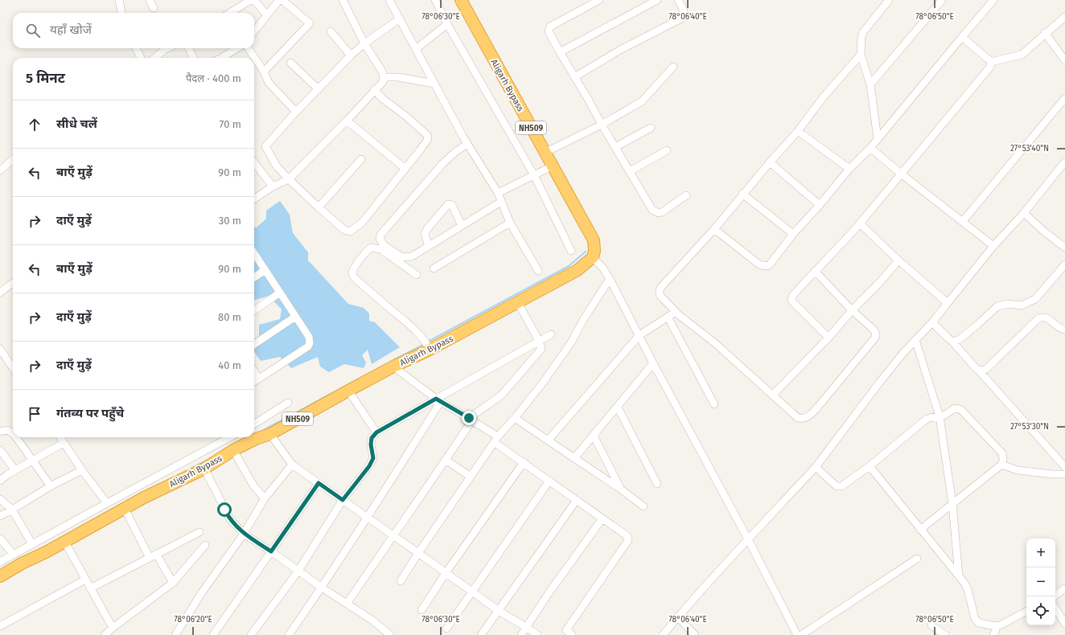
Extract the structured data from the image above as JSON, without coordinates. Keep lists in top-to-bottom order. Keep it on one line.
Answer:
{"streets":{"highway":["Aligarh Bypass","NH509"]},"page":{"search":"यहाँ खोजें","heading":["5 मिनट","पैदल · 400 m"],"list":[["सीधे चलें","70 m"],["बाएँ मुड़ें","90 m"],["दाएँ मुड़ें","30 m"],["बाएँ मुड़ें","90 m"],["दाएँ मुड़ें","80 m"],["दाएँ मुड़ें","40 m"],"गंतव्य पर पहुँचे"],"map_buttons":["+","−"]},"coordinates":["78°06'30\"E","78°06'40\"E","78°06'50\"E","27°53'40\"N","27°53'30\"N","78°06'20\"E"]}
